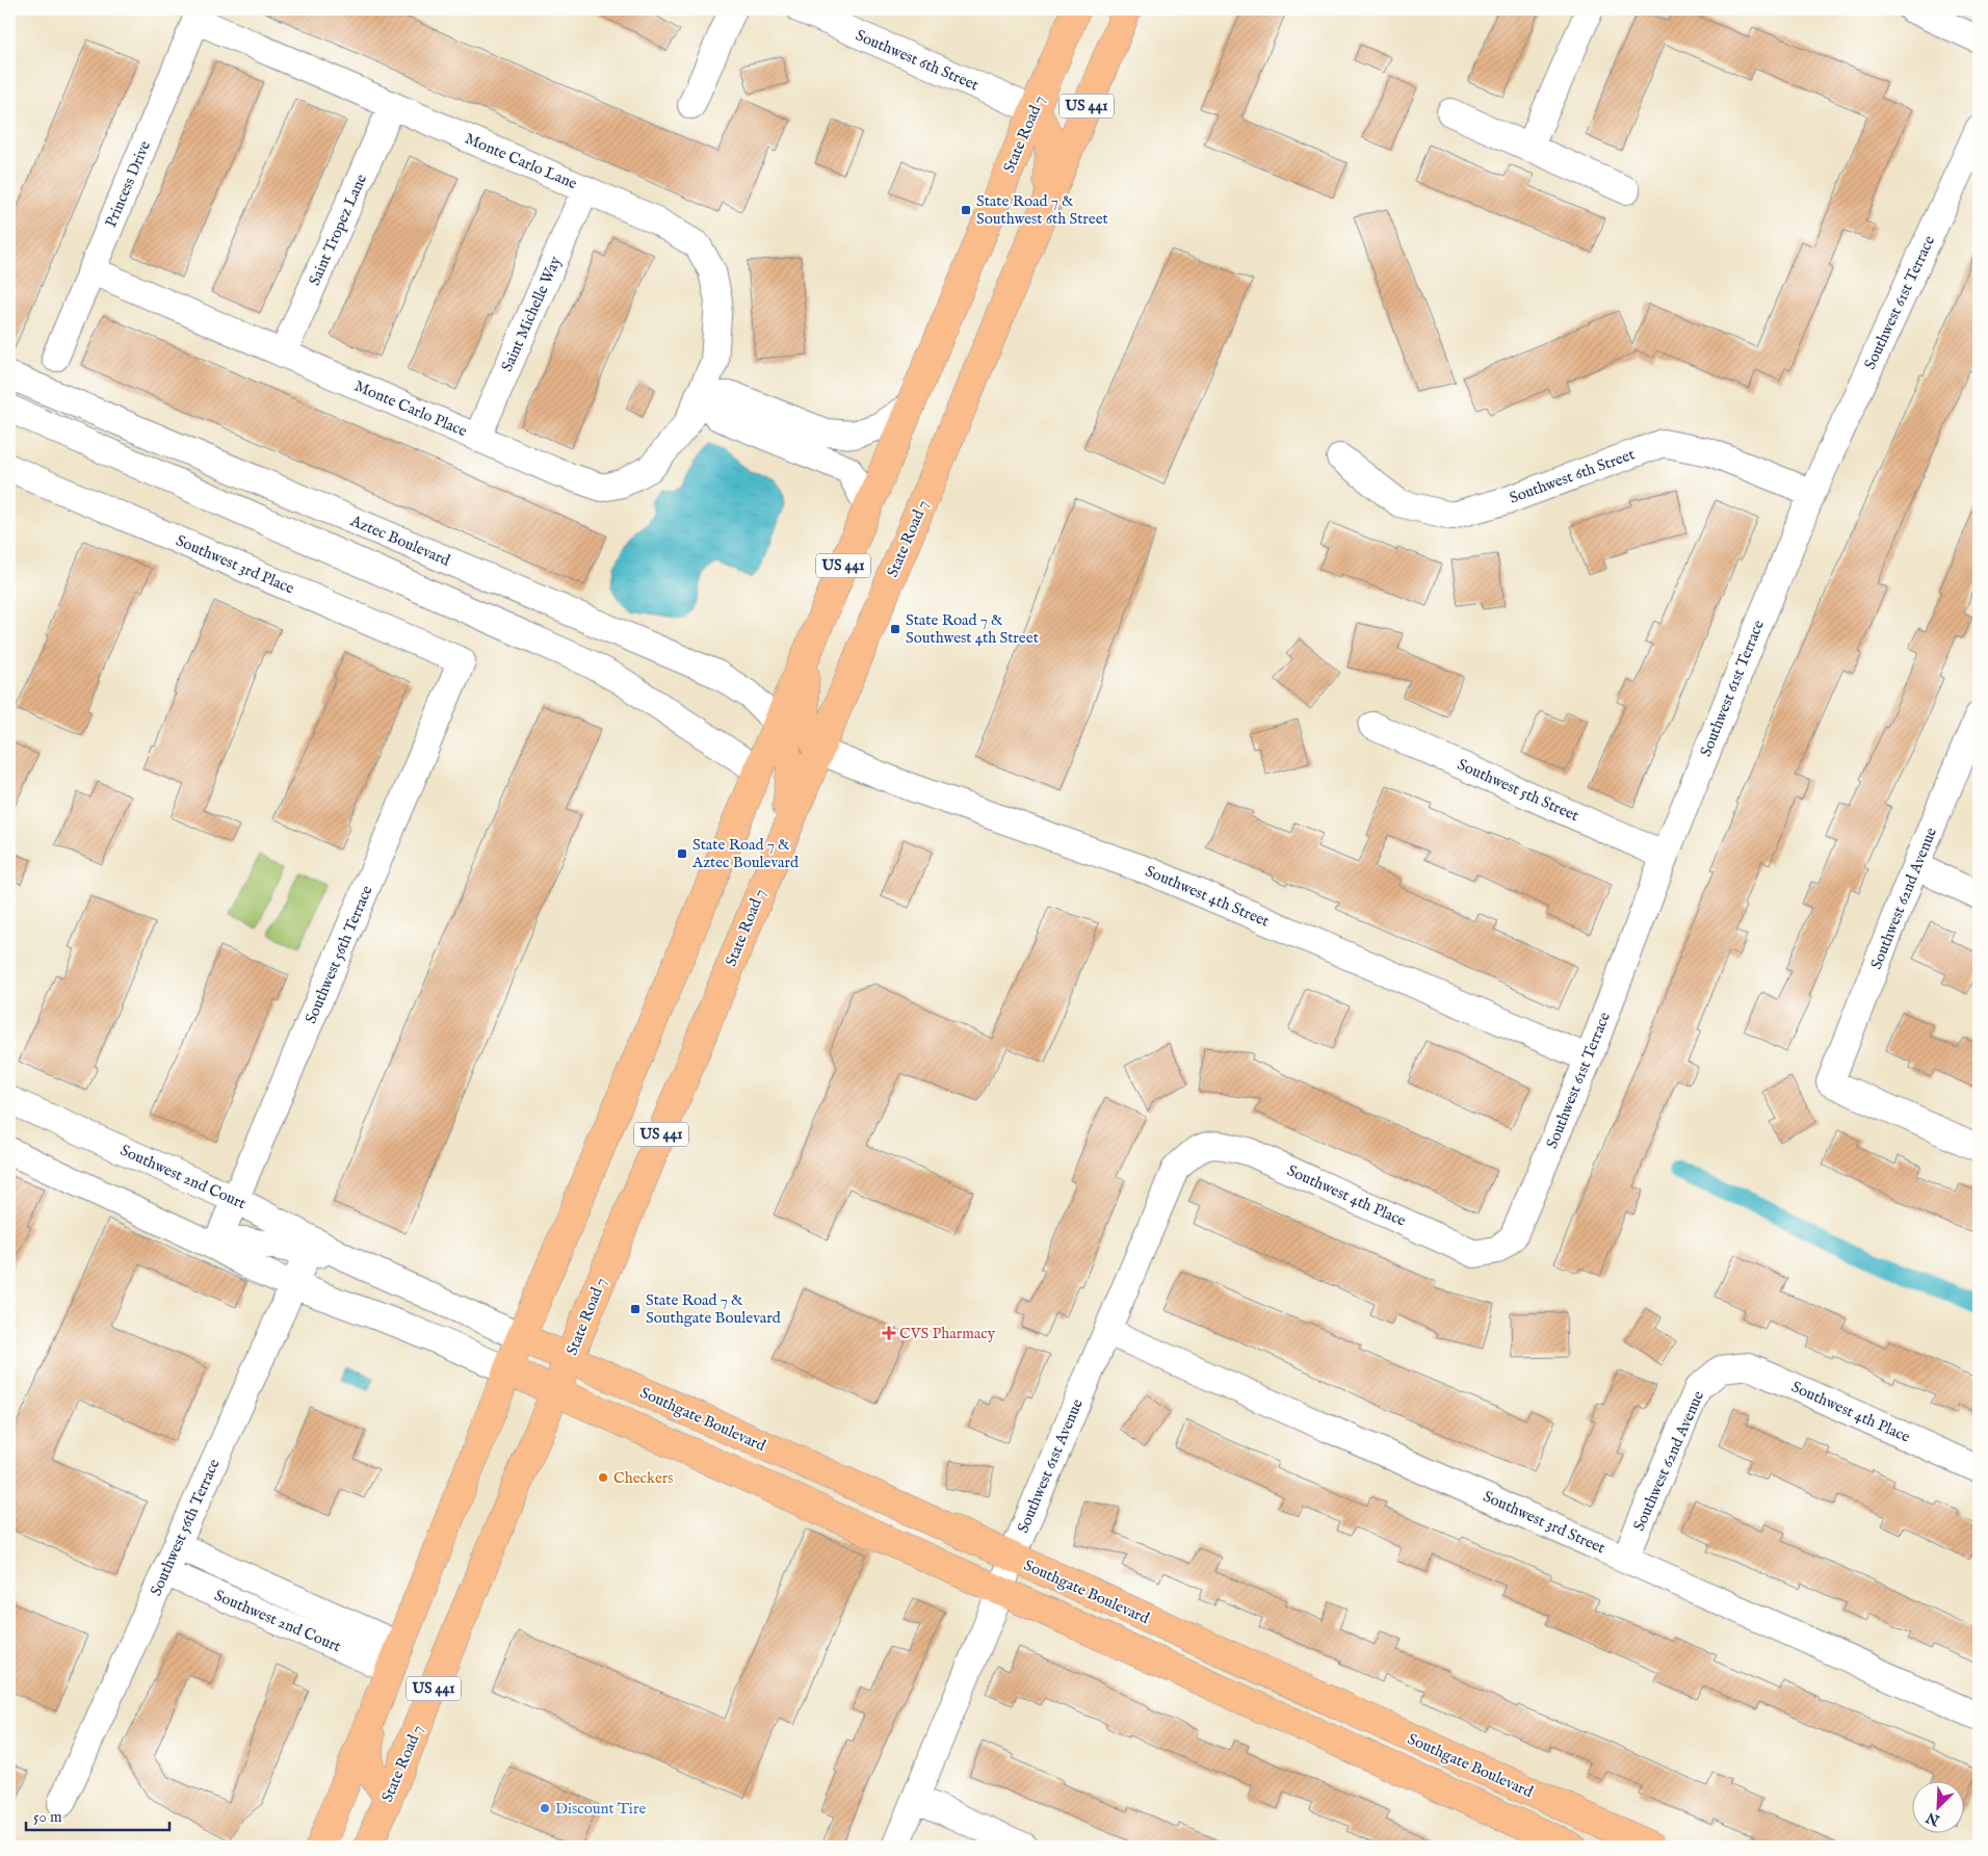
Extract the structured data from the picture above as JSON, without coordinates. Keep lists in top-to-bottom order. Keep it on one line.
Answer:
{"streets":{"main road":["US 441","State Road 7","Southgate Boulevard"],"street":["Southwest 6th Street","Monte Carlo Lane","Princess Drive","Saint Tropez Lane","Southwest 61st Terrace","Saint Michelle Way","Monte Carlo Place","Aztec Boulevard","Southwest 3rd Place","Southwest 5th Street","Southwest 4th Street","Southwest 62nd Avenue","Southwest 56th Terrace","Southwest 2nd Court","Southwest 4th Place","Southwest 61st Avenue","Southwest 3rd Street"]},"crossings":[["Southwest 6th Street","State Road 7"],["Southwest 6th Street","Southwest 61st Terrace"],["State Road 7","Aztec Boulevard"],["State Road 7","Southwest 4th Street"],["State Road 7","Southwest 2nd Court"],["State Road 7","Southgate Boulevard"],["Monte Carlo Lane","Princess Drive"],["Monte Carlo Lane","Saint Tropez Lane"],["Monte Carlo Lane","Saint Michelle Way"],["Monte Carlo Lane","Monte Carlo Place"],["Princess Drive","Monte Carlo Place"],["Saint Tropez Lane","Monte Carlo Place"],["Southwest 61st Terrace","Southwest 5th Street"],["Southwest 61st Terrace","Southwest 4th Street"],["Southwest 61st Terrace","Southwest 4th Place"],["Saint Michelle Way","Monte Carlo Place"],["Southwest 3rd Place","Southwest 56th Terrace"],["Southwest 62nd Avenue","Southwest 4th Place"],["Southwest 62nd Avenue","Southwest 3rd Street"],["Southwest 56th Terrace","Southwest 2nd Court"],["Southwest 2nd Court","Southgate Boulevard"],["Southwest 4th Place","Southwest 61st Avenue"],["Southgate Boulevard","Southwest 61st Avenue"],["Southwest 61st Avenue","Southwest 3rd Street"]],"places":{"transit":["State Road 7 & Southwest 6th Street","State Road 7 & Southwest 4th Street","State Road 7 & Aztec Boulevard","State Road 7 & Southgate Boulevard"],"health":["CVS Pharmacy"],"other":["Checkers","Discount Tire"]},"scale_bar":"50 m","north":"bottom left"}
